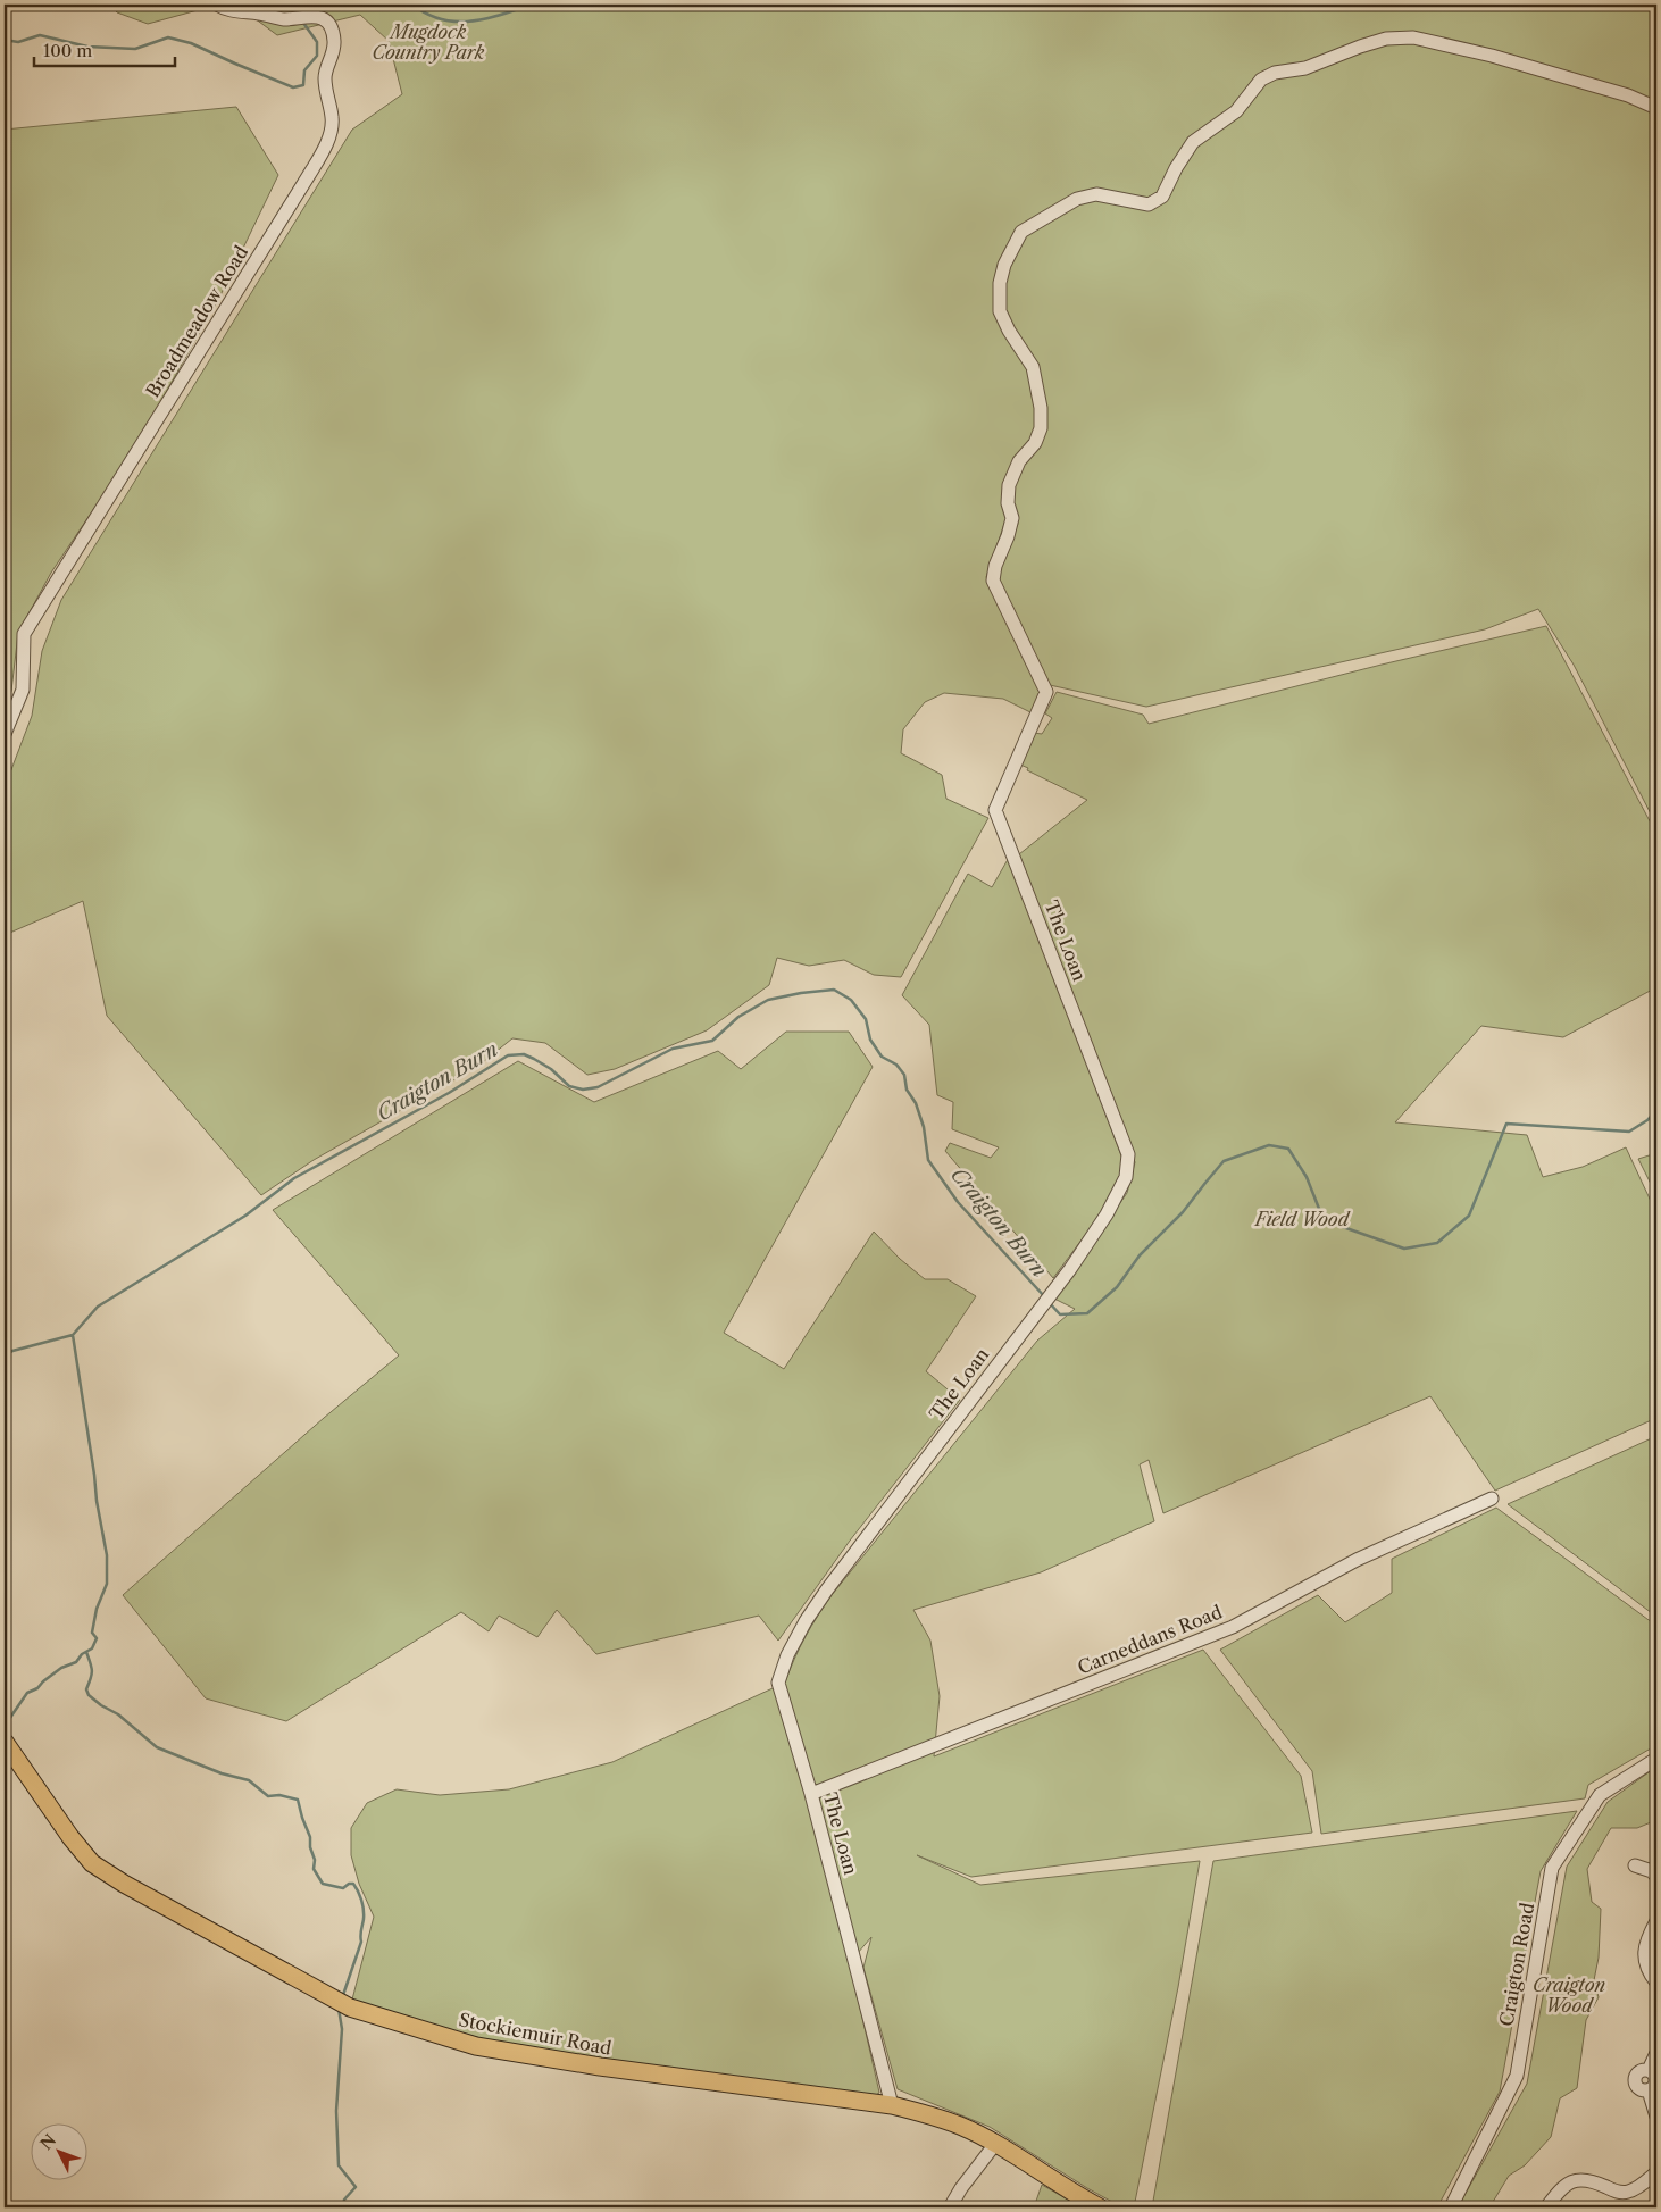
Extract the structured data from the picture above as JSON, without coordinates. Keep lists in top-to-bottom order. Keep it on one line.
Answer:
{"streets":{"main road":["Stockiemuir Road"],"street":["Broadmeadow Road","The Loan","Carneddans Road","Craigton Road"]},"crossings":[["The Loan","Carneddans Road"],["The Loan","Stockiemuir Road"]],"water":["Craigton Burn"],"parks":["Mugdock Country Park","Field Wood","Craigton Wood"],"scale_bar":"100 m","north":"top left"}
